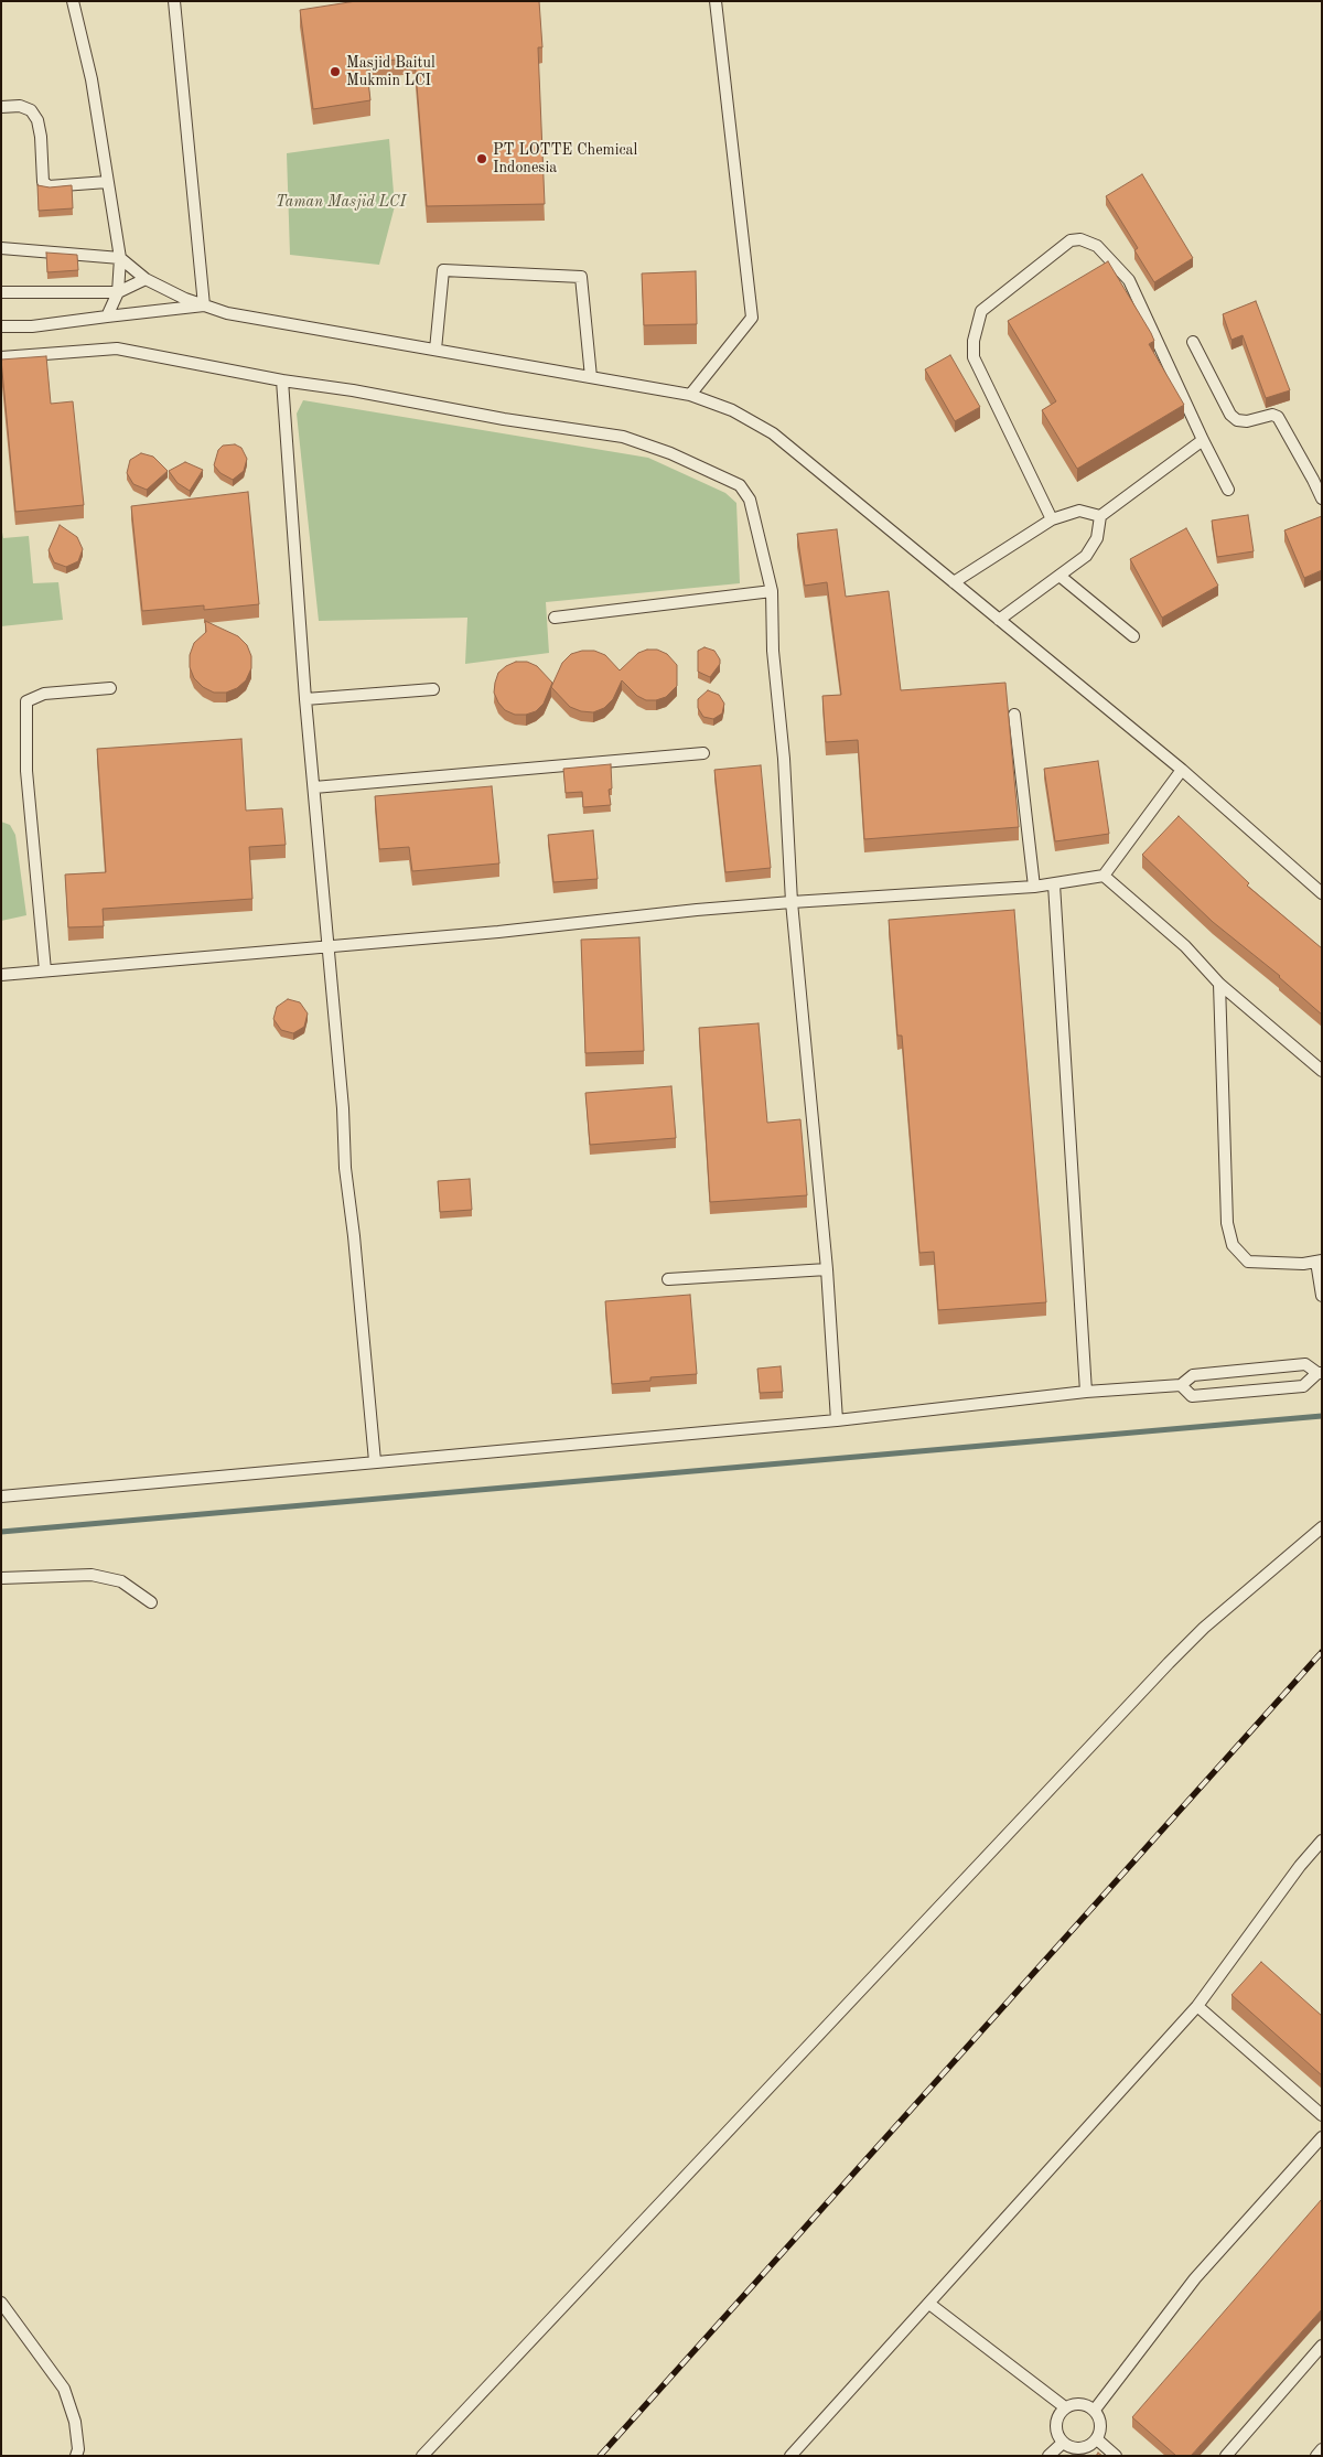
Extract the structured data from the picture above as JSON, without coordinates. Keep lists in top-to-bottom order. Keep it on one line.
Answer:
{"parks":["Taman Masjid LCI"],"places":["Masjid Baitul Mukmin LCI","PT LOTTE Chemical Indonesia"]}
